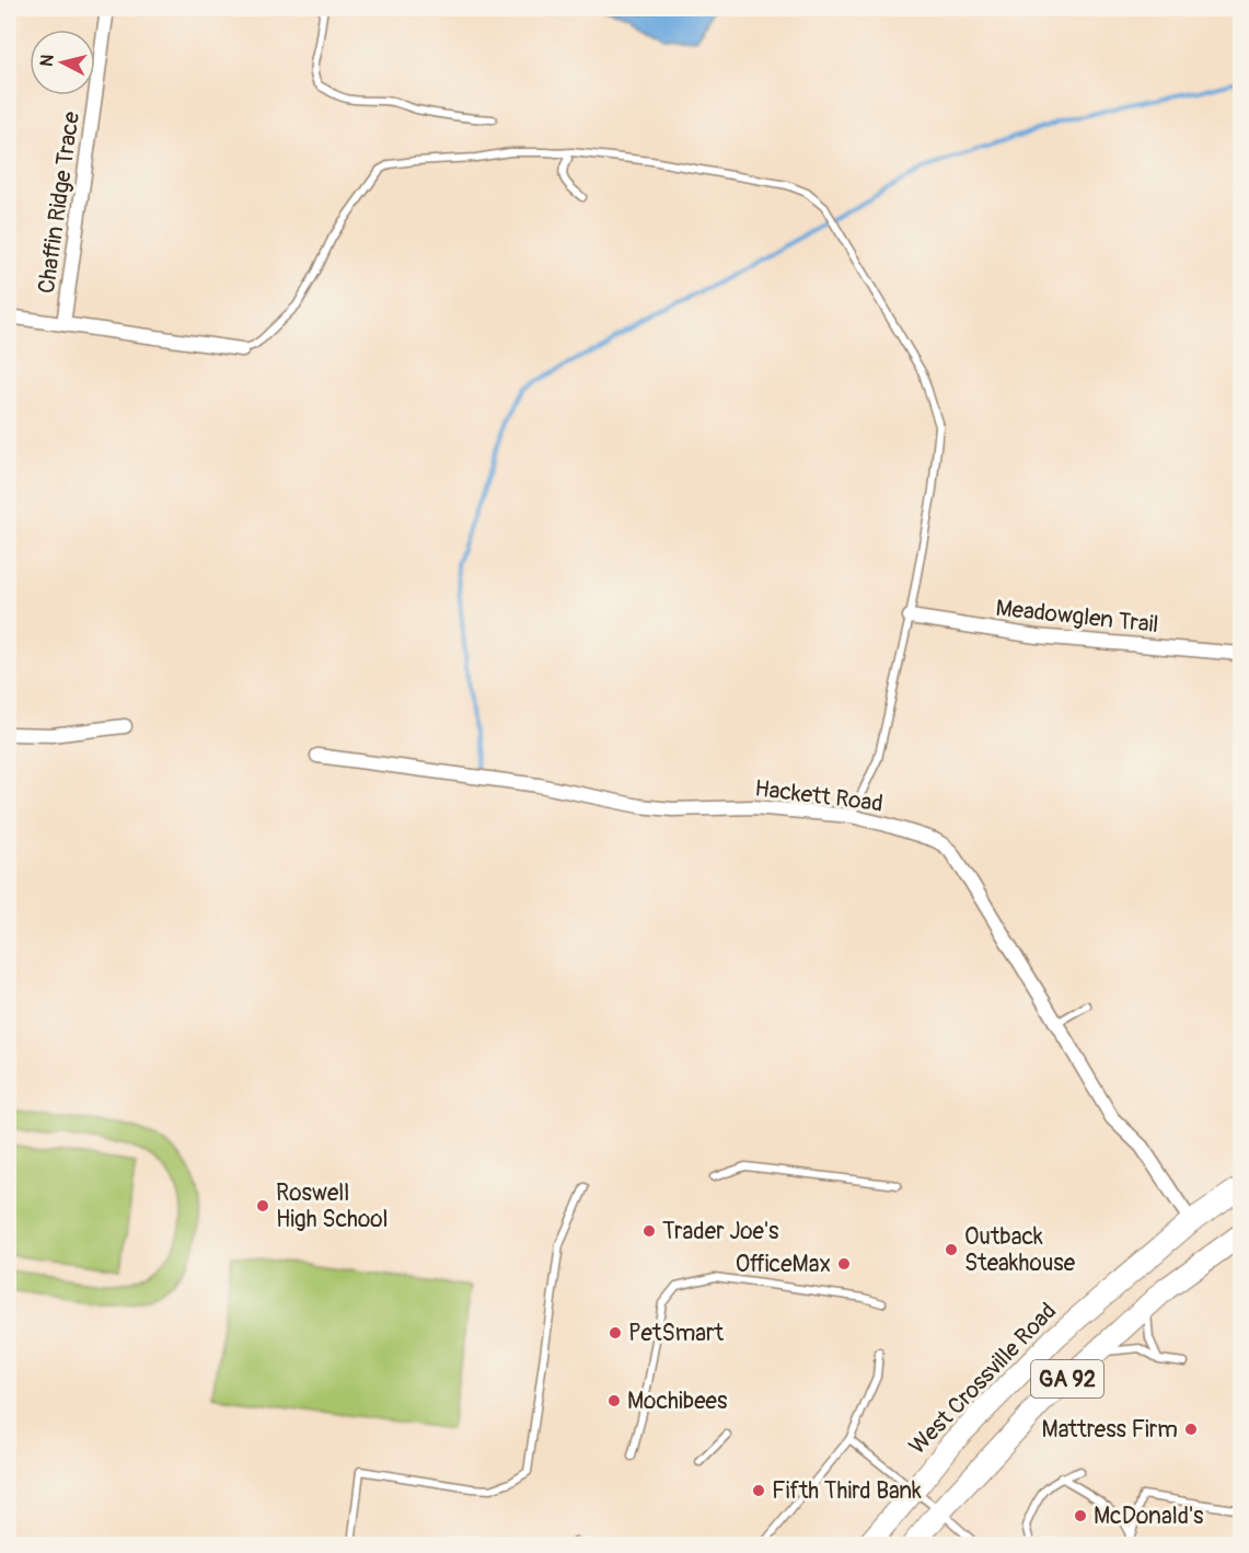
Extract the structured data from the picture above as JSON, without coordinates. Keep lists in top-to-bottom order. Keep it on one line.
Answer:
{"streets":{"main road":["West Crossville Road","GA 92"],"street":["Chaffin Ridge Trace","Meadowglen Trail","Hackett Road"]},"crossings":[["Hackett Road","West Crossville Road"]],"places":["Roswell High School","Trader Joe's","Outback Steakhouse","OfficeMax","PetSmart","Mochibees","Mattress Firm","Fifth Third Bank","McDonald's"],"north":"left"}
